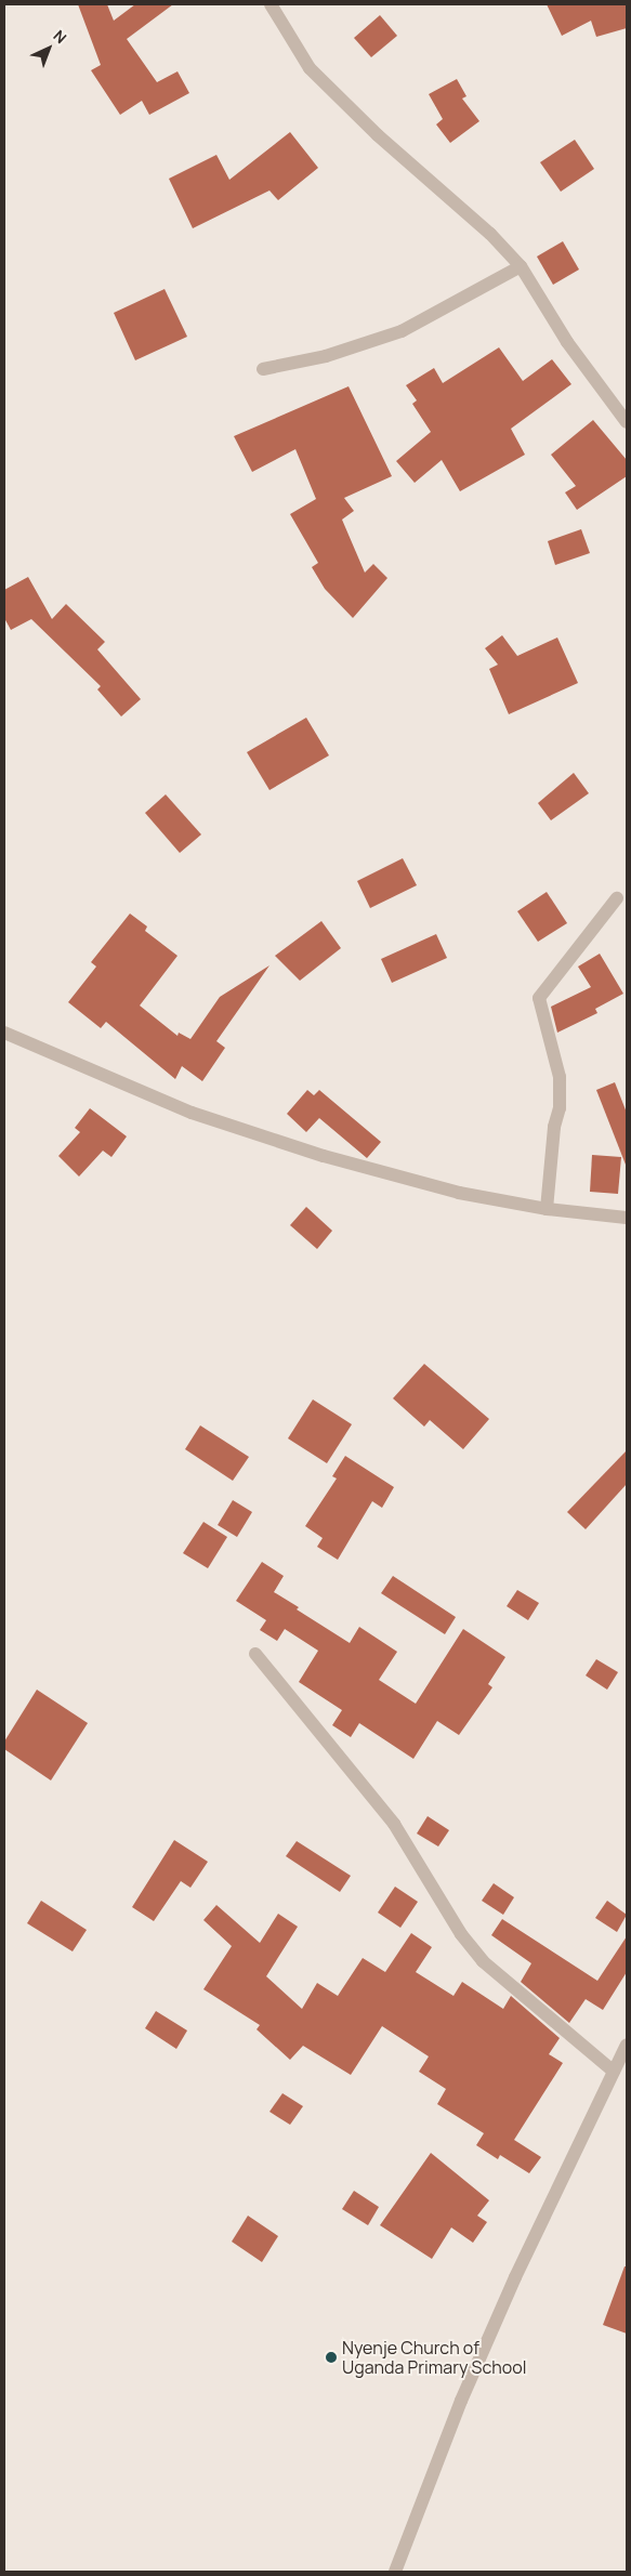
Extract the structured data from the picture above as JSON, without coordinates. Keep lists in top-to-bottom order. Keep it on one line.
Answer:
{"places":["Nyenje Church of Uganda Primary School"],"north":"top right"}
